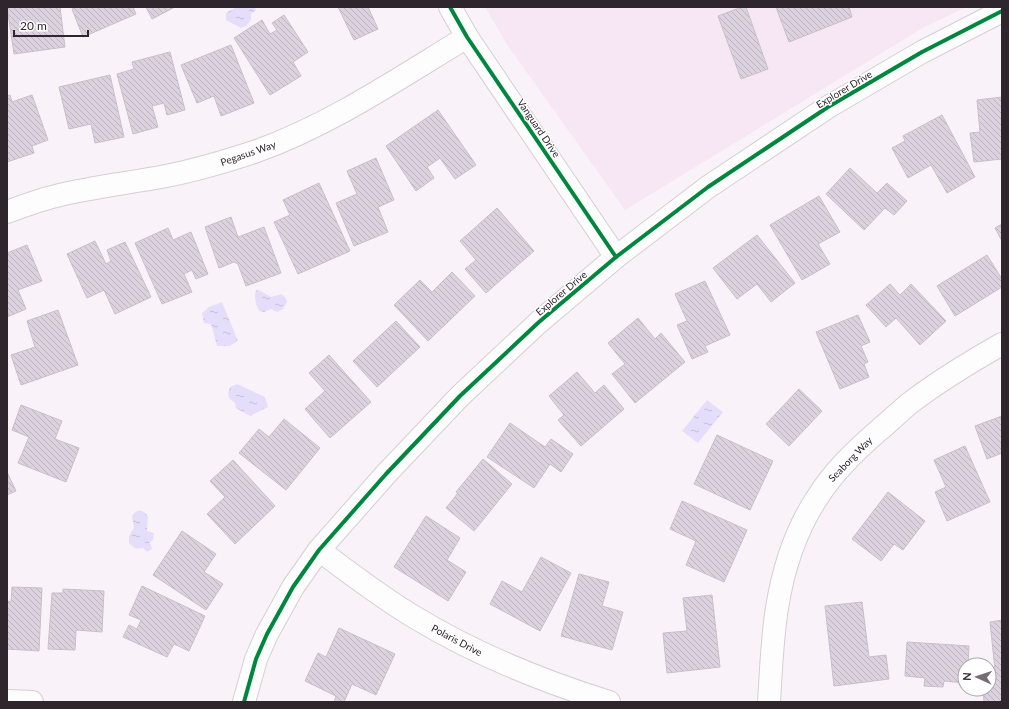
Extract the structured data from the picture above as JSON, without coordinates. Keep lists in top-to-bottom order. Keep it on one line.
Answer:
{"streets":{"street":["Explorer Drive","Vanguard Drive","Pegasus Way","Seaborg Way","Polaris Drive"]},"crossings":[["Explorer Drive","Vanguard Drive"],["Explorer Drive","Polaris Drive"],["Vanguard Drive","Pegasus Way"]],"scale_bar":"20 m","north":"left"}
